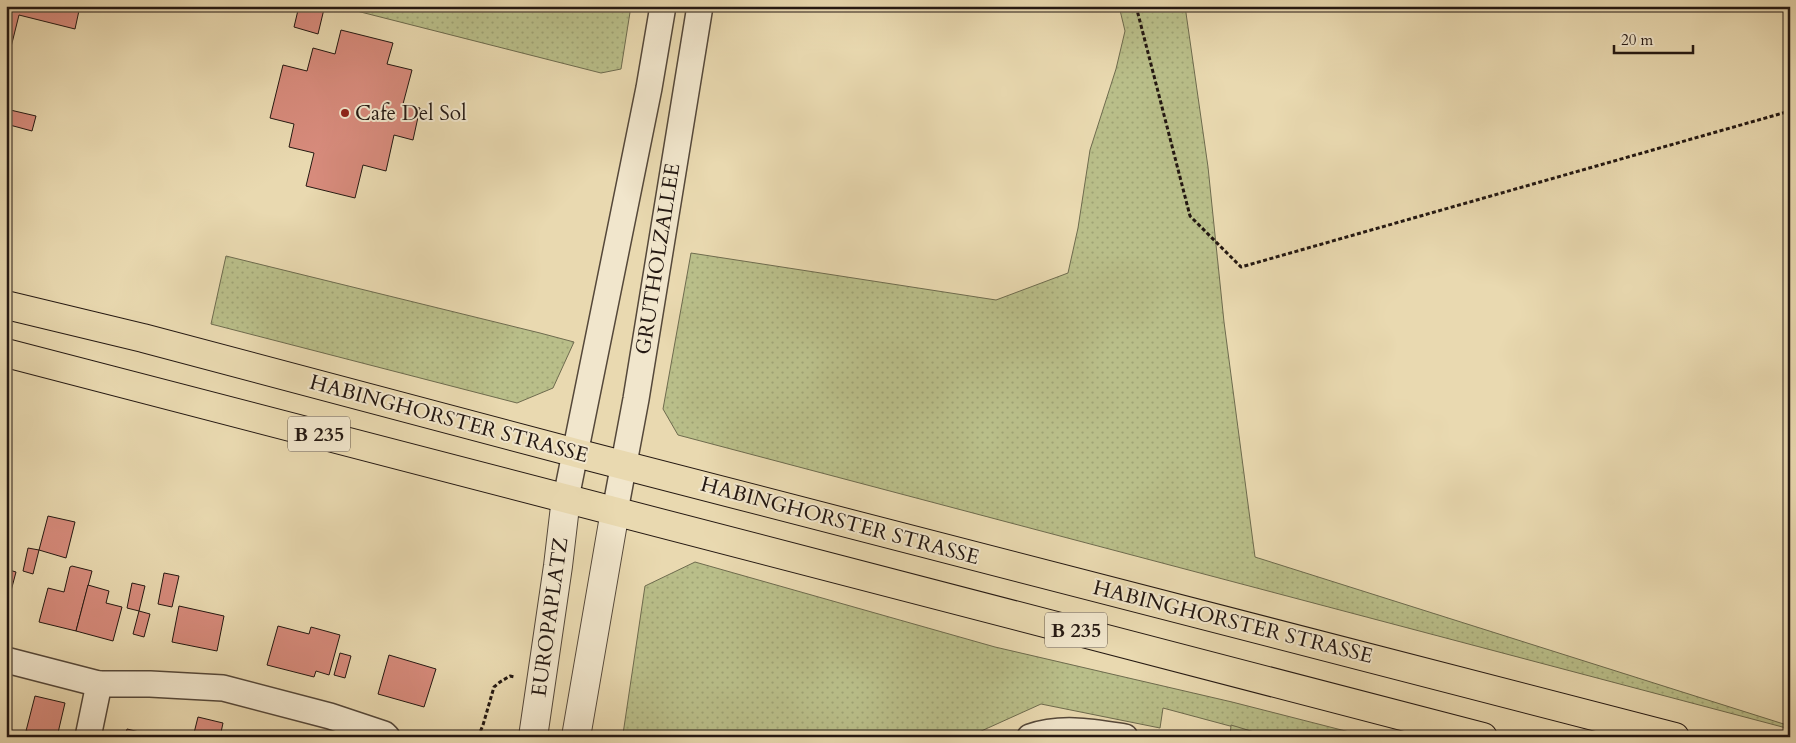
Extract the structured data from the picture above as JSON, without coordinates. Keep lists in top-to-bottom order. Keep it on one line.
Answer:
{"streets":{"main road":["HABINGHORSTER STRASSE","B 235"],"street":["GRUTHOLZALLEE","EUROPAPLATZ"]},"crossings":[["GRUTHOLZALLEE","HABINGHORSTER STRASSE"],["GRUTHOLZALLEE","B 235"],["GRUTHOLZALLEE","EUROPAPLATZ"],["B 235","EUROPAPLATZ"]],"places":["Cafe Del Sol"],"scale_bar":"20 m"}
